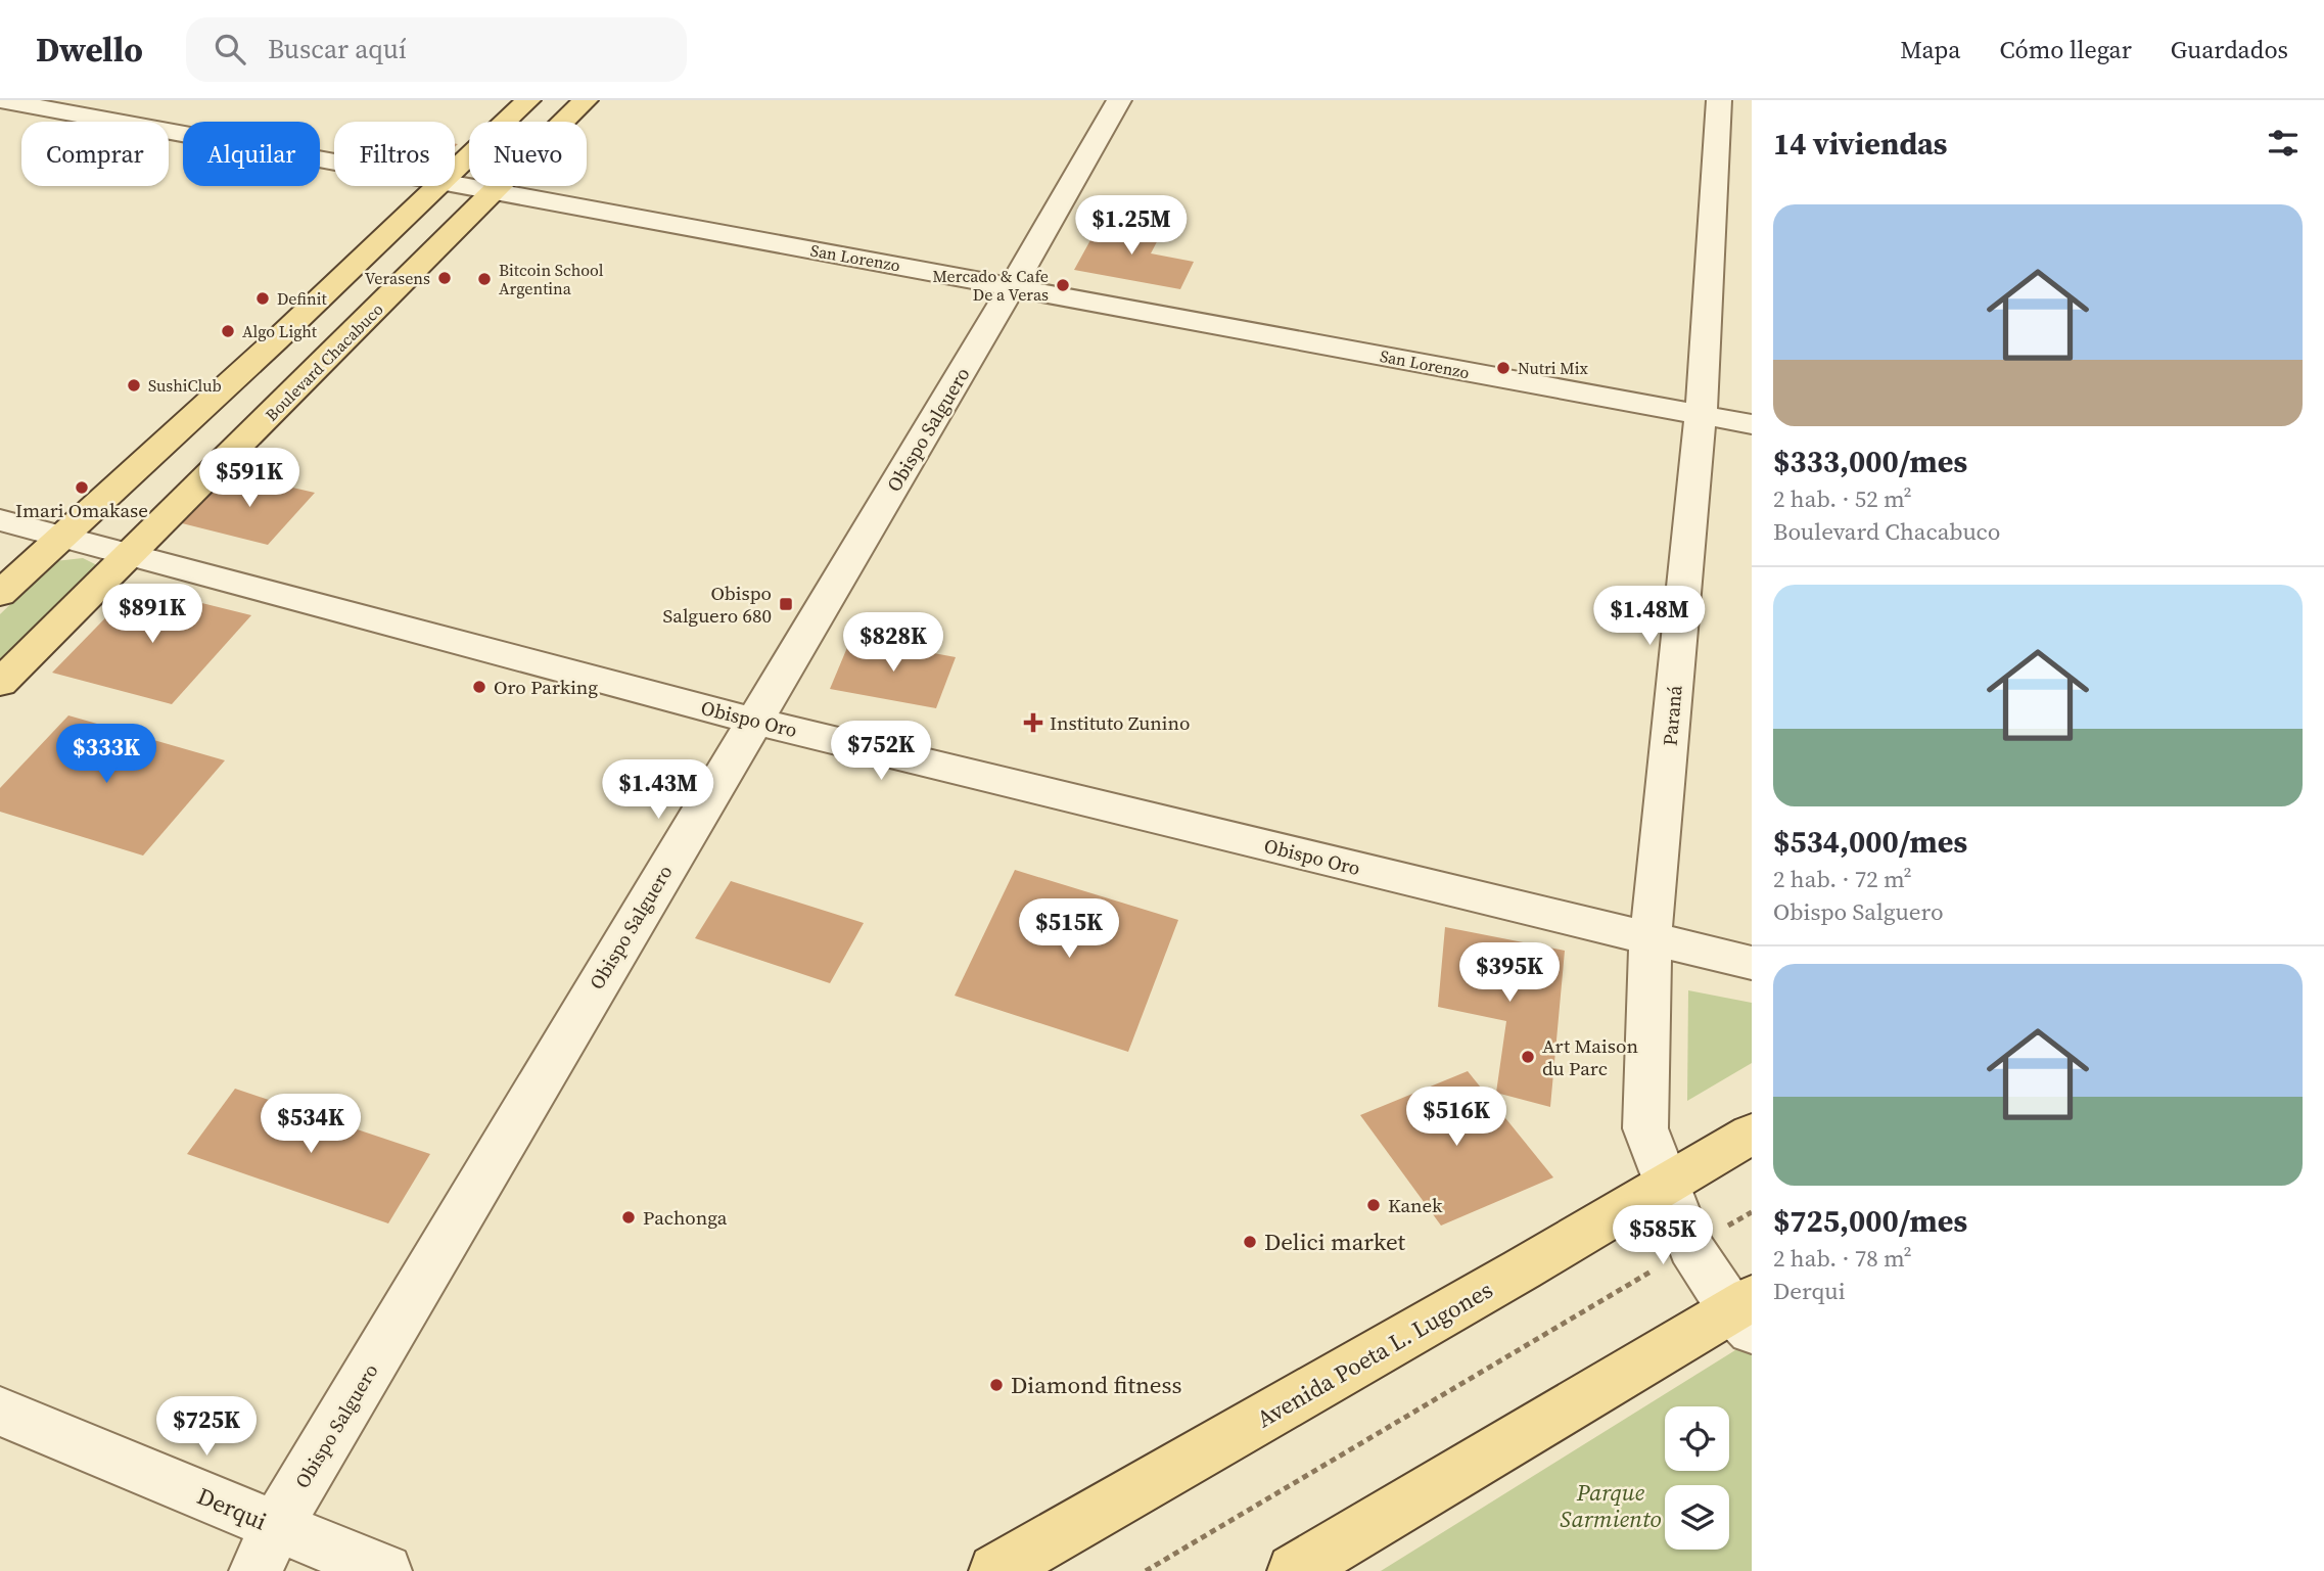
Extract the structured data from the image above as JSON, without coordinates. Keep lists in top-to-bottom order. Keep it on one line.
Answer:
{"streets":{"main road":["Boulevard Chacabuco","Avenida Poeta L. Lugones"],"street":["San Lorenzo","Obispo Salguero","Paraná","Obispo Oro","Derqui"]},"crossings":[["San Lorenzo","Boulevard Chacabuco"],["San Lorenzo","Obispo Salguero"],["San Lorenzo","Paraná"],["Boulevard Chacabuco","Obispo Oro"],["Obispo Salguero","Obispo Oro"],["Obispo Salguero","Derqui"],["Paraná","Obispo Oro"],["Paraná","Avenida Poeta L. Lugones"]],"parks":["Parque Sarmiento"],"places":{"other":["Verasens","Bitcoin School Argentina","Mercado & Cafe De a Veras","Definit","Algo Light","Nutri Mix","SushiClub","Imari Omakase","Oro Parking","Art Maison du Parc","Kanek","Pachonga","Delici market","Diamond fitness"],"transit":["Obispo Salguero 680"],"health":["Instituto Zunino"]},"page":{"header":"Dwello","search":"Buscar aquí","nav":["Mapa","Cómo llegar","Guardados"],"heading":"14 viviendas","chip":["Comprar","Alquilar","Filtros","Nuevo"],"list":[{"name":"$333,000/mes","note":"2 hab. · 52 m² · Boulevard Chacabuco"},{"name":"$534,000/mes","note":"2 hab. · 72 m² · Obispo Salguero"},{"name":"$725,000/mes","note":"2 hab. · 78 m² · Derqui"}],"price":["$1.25M","$591K","$891K","$1.48M","$828K","$752K","$333K","$1.43M","$515K","$395K","$516K","$534K","$585K","$725K"]}}
